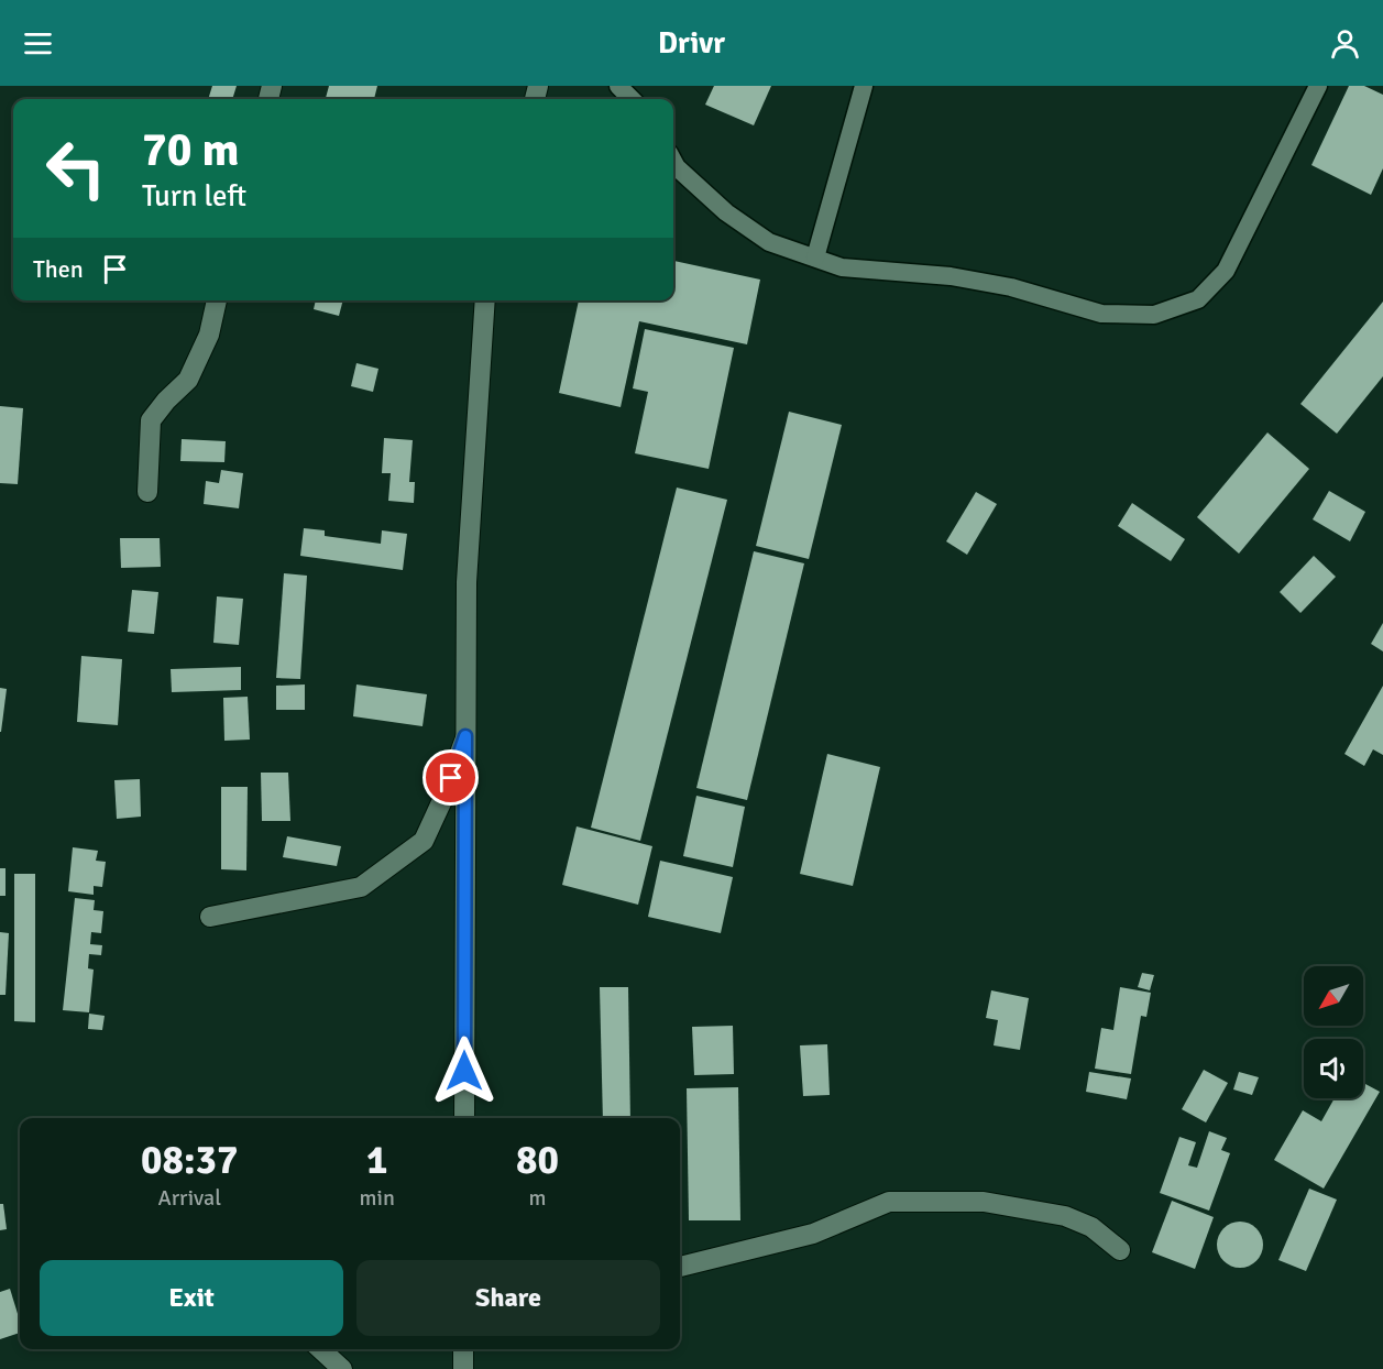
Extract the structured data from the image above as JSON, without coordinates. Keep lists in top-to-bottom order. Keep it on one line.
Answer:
{"north":"bottom left","page":{"header":"Drivr","turn":["70 m","Turn left"],"then":"Then","eta":["08:37","Arrival","1","min","80","m"],"buttons":["Exit","Share"]}}
